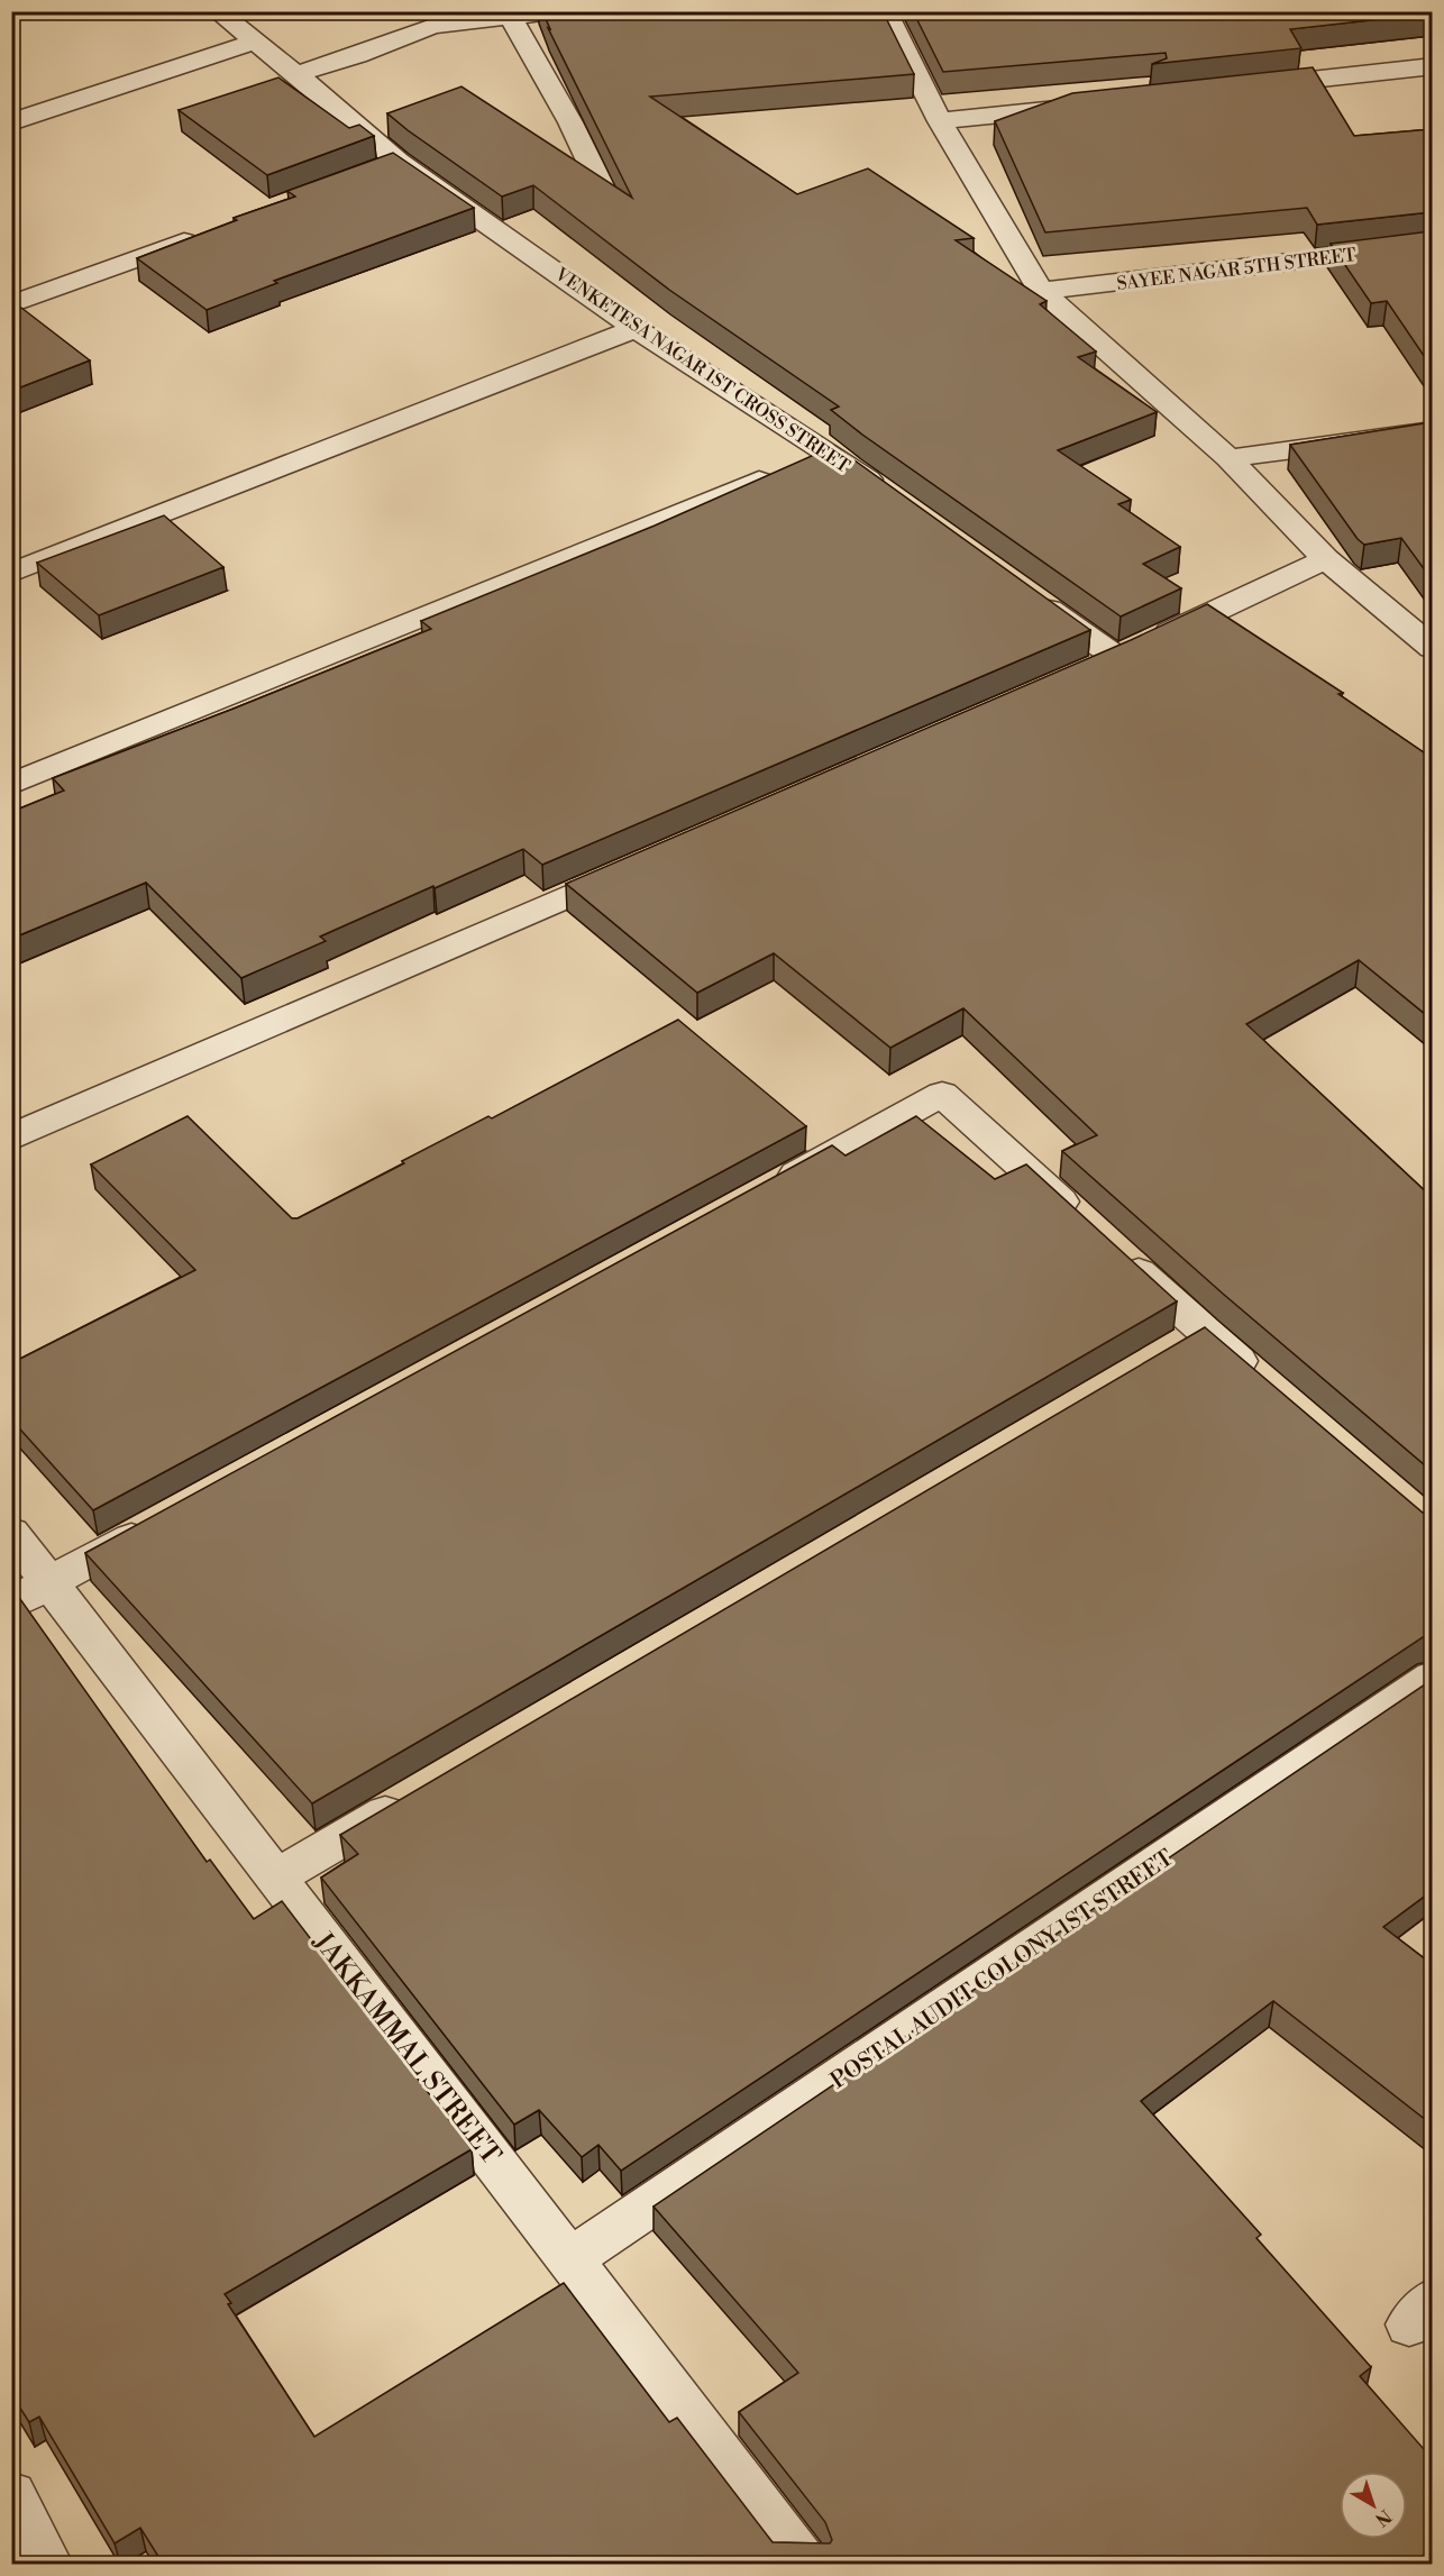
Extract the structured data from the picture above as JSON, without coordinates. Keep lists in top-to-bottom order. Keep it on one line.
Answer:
{"streets":{"street":["SAYEE NAGAR 5TH STREET","VENKETESA NAGAR 1ST CROSS STREET","POSTAL AUDIT COLONY 1ST STREET","JAKKAMMAL STREET"]},"crossings":[["POSTAL AUDIT COLONY 1ST STREET","JAKKAMMAL STREET"]],"north":"bottom right"}
